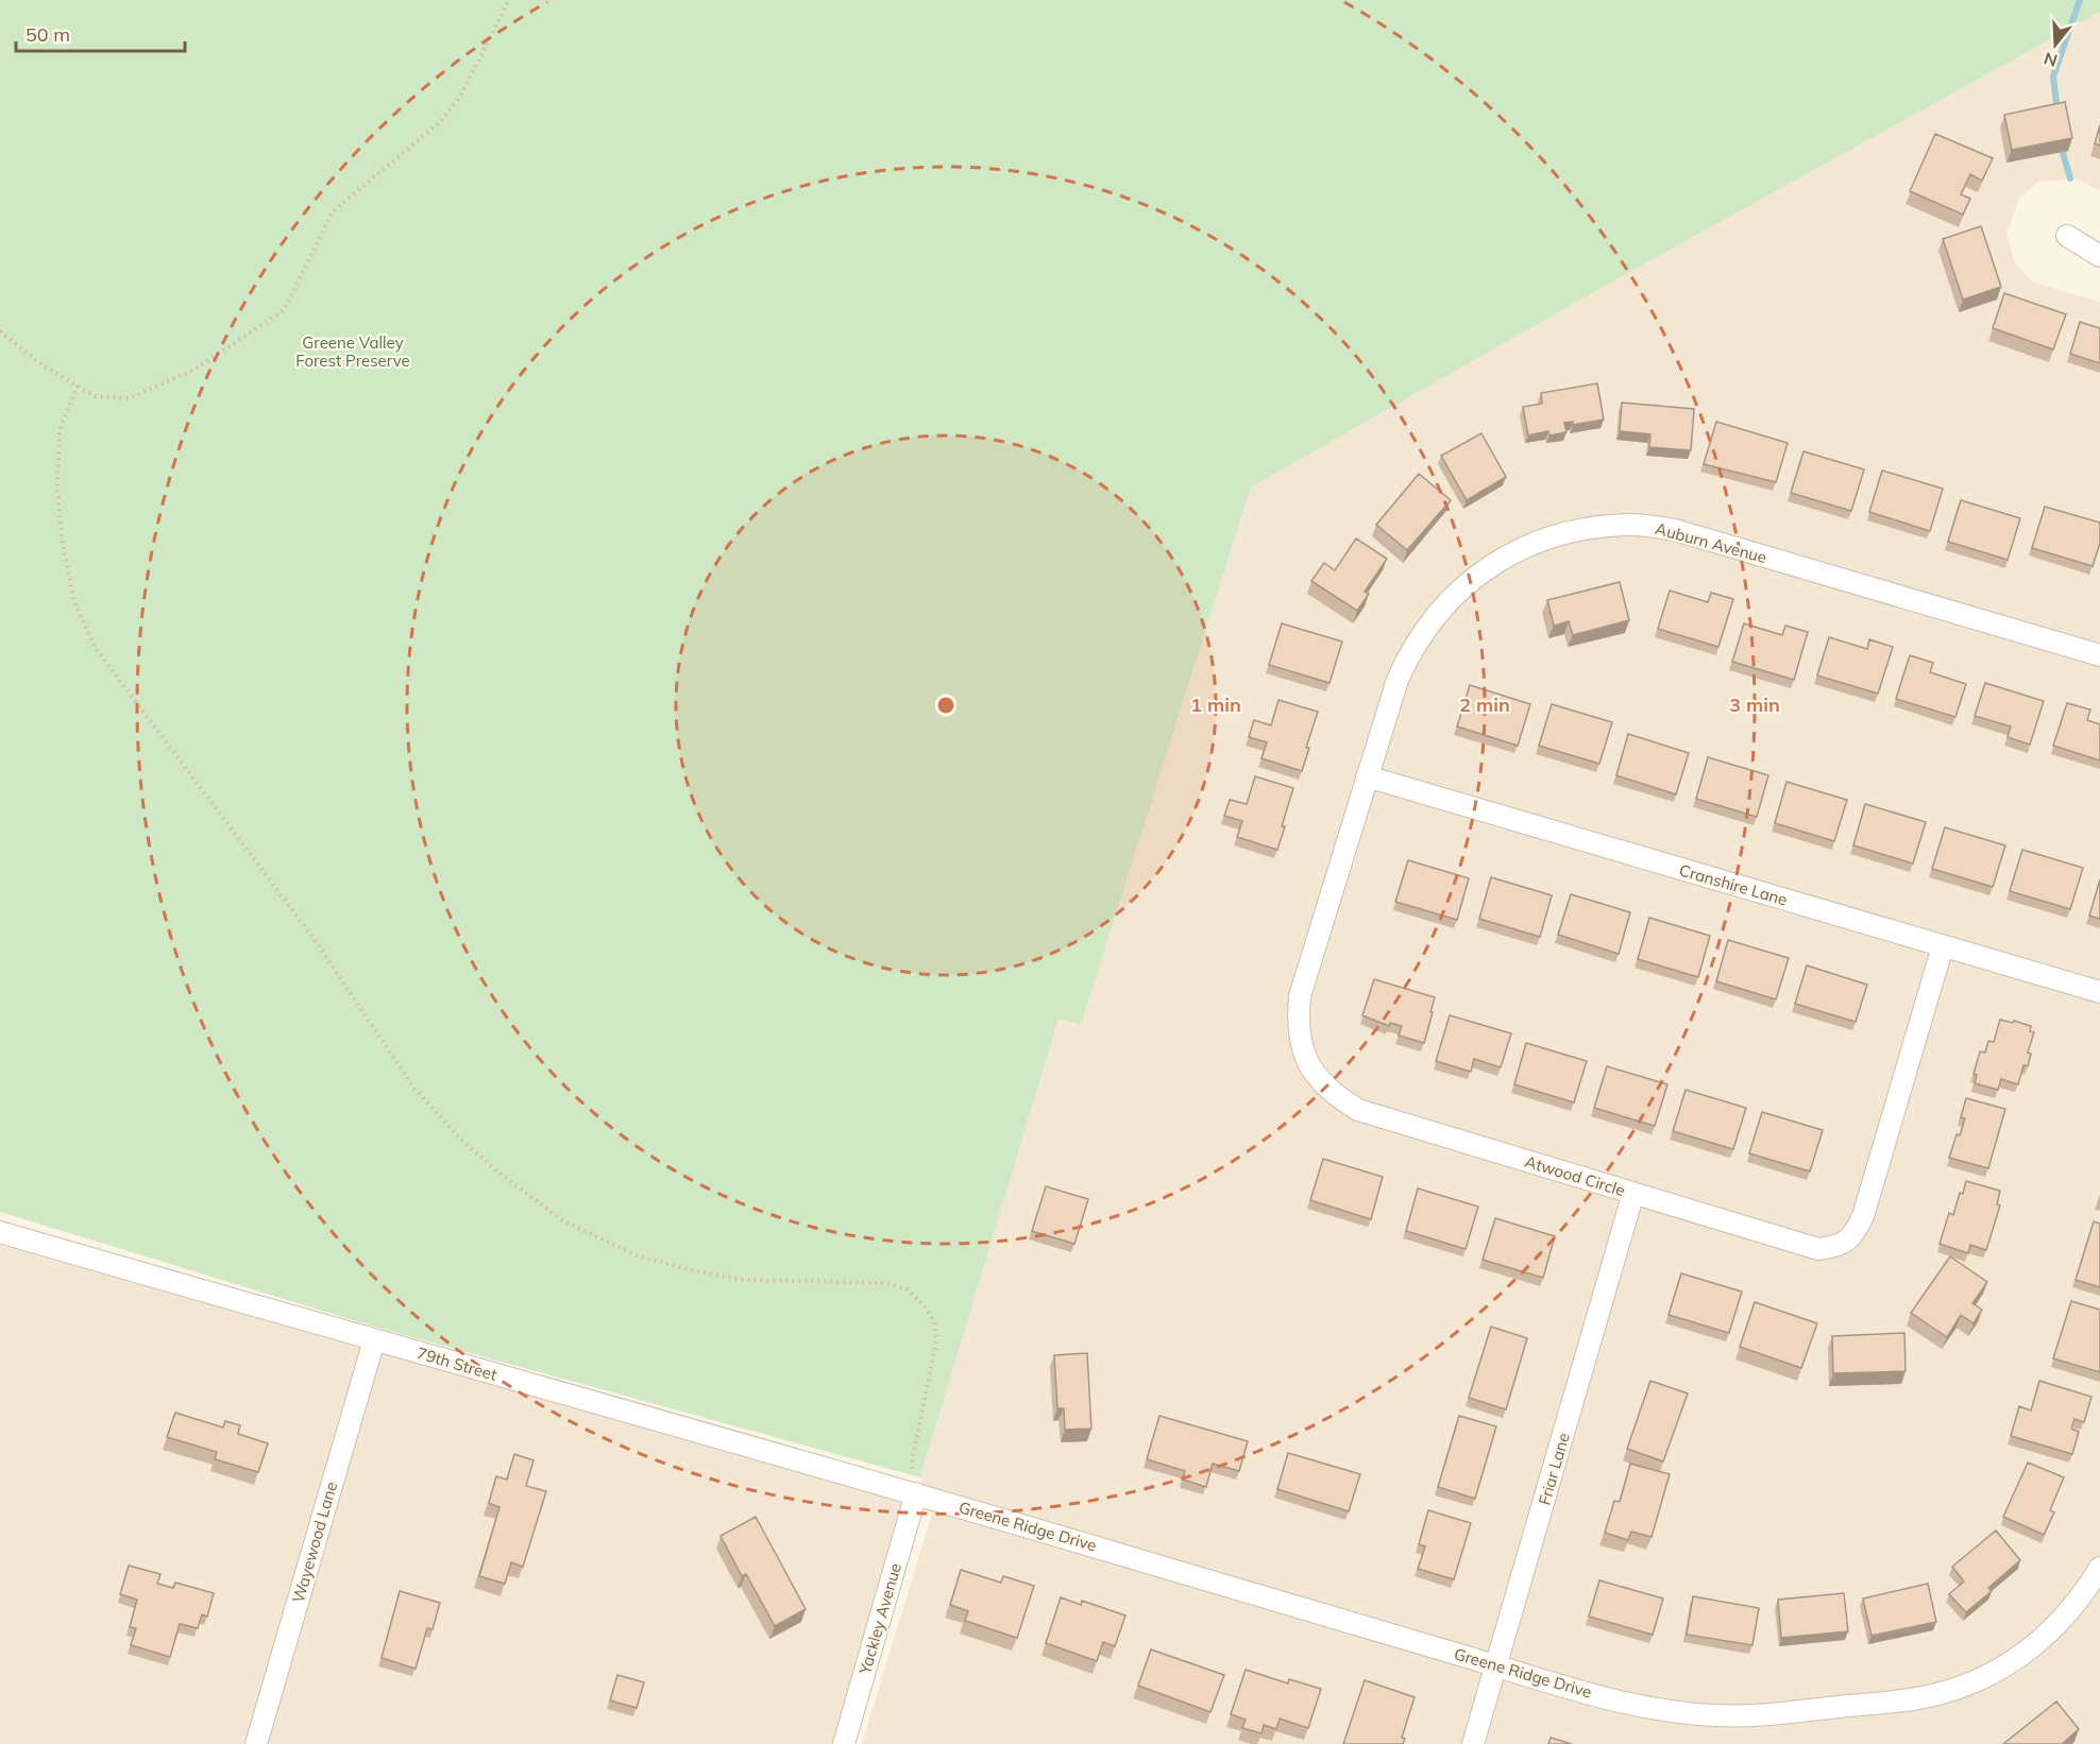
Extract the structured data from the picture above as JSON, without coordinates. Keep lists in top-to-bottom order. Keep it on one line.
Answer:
{"streets":{"street":["Auburn Avenue","Cranshire Lane","Atwood Circle","79th Street","Friar Lane","Greene Ridge Drive","Wayewood Lane","Yackley Avenue"]},"crossings":[["Auburn Avenue","Cranshire Lane"],["Auburn Avenue","Atwood Circle"],["Cranshire Lane","Atwood Circle"],["Atwood Circle","Friar Lane"],["79th Street","Greene Ridge Drive"],["79th Street","Wayewood Lane"],["79th Street","Yackley Avenue"],["Friar Lane","Greene Ridge Drive"],["Greene Ridge Drive","Yackley Avenue"]],"parks":["Greene Valley Forest Preserve"],"scale_bar":"50 m","north":"bottom","rings":["1 min","2 min","3 min"]}
